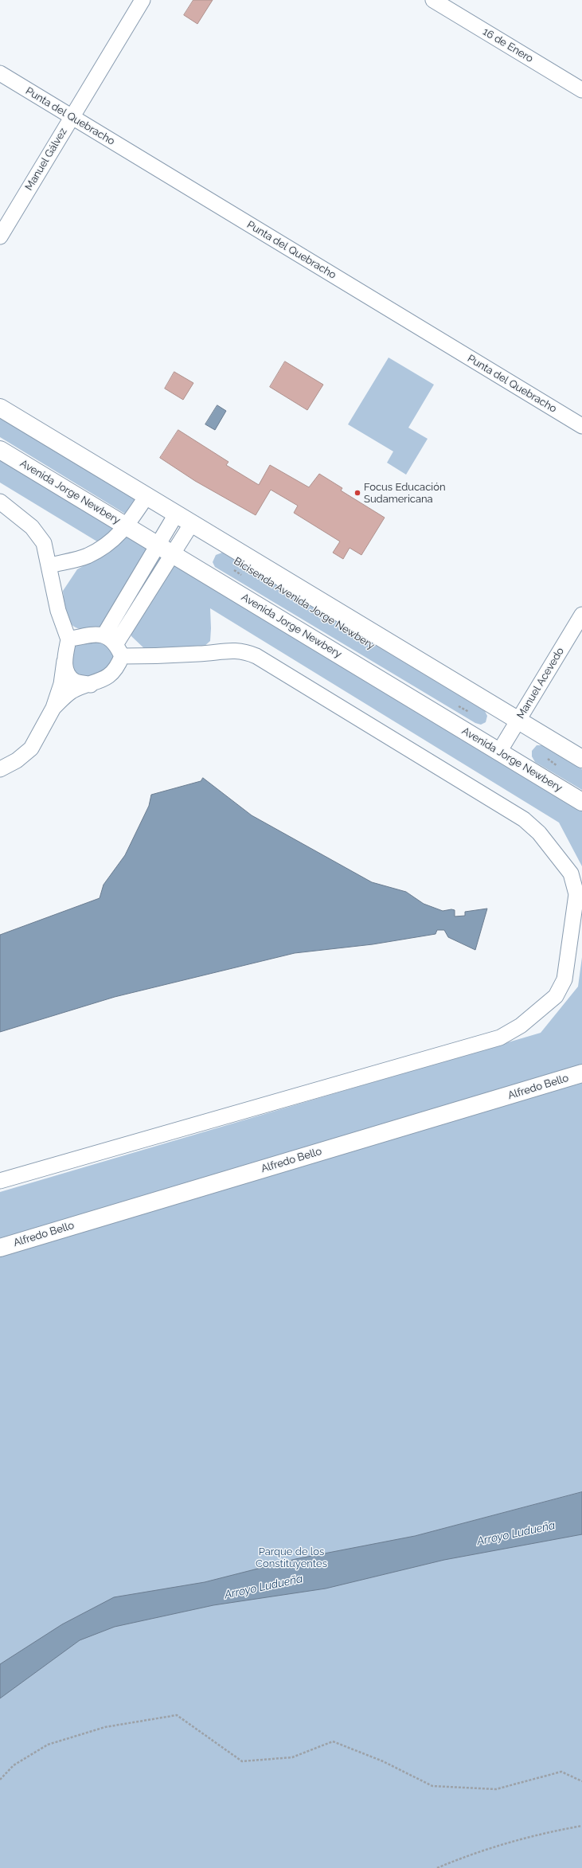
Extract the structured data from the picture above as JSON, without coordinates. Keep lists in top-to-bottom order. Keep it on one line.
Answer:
{"streets":{"main road":["Avenida Jorge Newbery","Alfredo Bello"],"street":["16 de Enero","Punta del Quebracho","Manuel Gálvez","Manuel Acevedo"],"path":["Bicisenda Avenida Jorge Newbery"]},"crossings":[["Punta del Quebracho","Manuel Gálvez"],["Avenida Jorge Newbery","Manuel Acevedo"]],"water":["Arroyo Ludueña"],"parks":["Parque de los Constituyentes"],"places":["Focus Educación Sudamericana"]}
